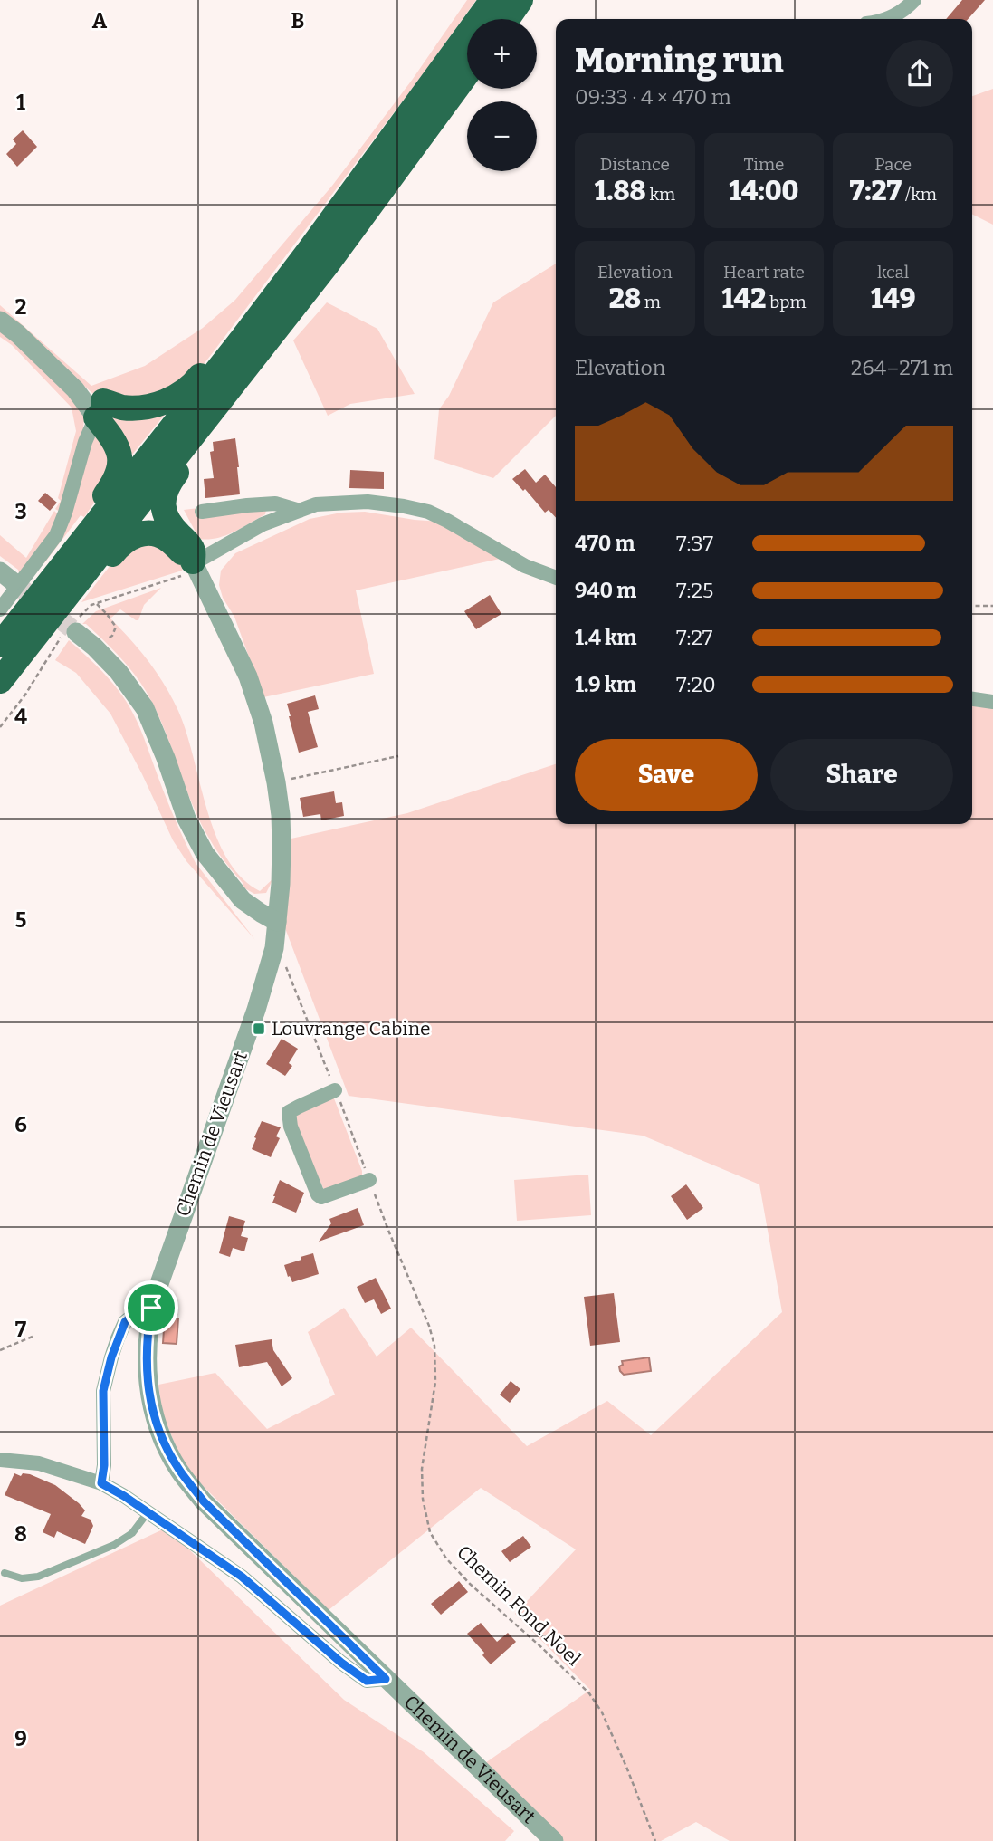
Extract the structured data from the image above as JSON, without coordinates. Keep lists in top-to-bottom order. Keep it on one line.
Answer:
{"streets":{"street":["Chemin de Vieusart"],"path":["Chemin Fond Noel"]},"places":{"transit":["Louvrange Cabine"]},"page":{"map_buttons":["+","−"],"heading":["Morning run","09:33 · 4 × 470 m"],"stats":[["Distance","1.88 km"],["Time","14:00"],["Pace","7:27 /km"],["Elevation","28 m"],["Heart rate","142 bpm"],["kcal","149"]],"chart":["Elevation","264–271 m"],"list":[{"name":"470 m","note":"7:37"},{"name":"940 m","note":"7:25"},{"name":"1.4 km","note":"7:27"},{"name":"1.9 km","note":"7:20"}],"buttons":["Save","Share"]},"grid":{"columns":["A","B"],"rows":["1","2","3","4","5","6","7","8","9"]}}
